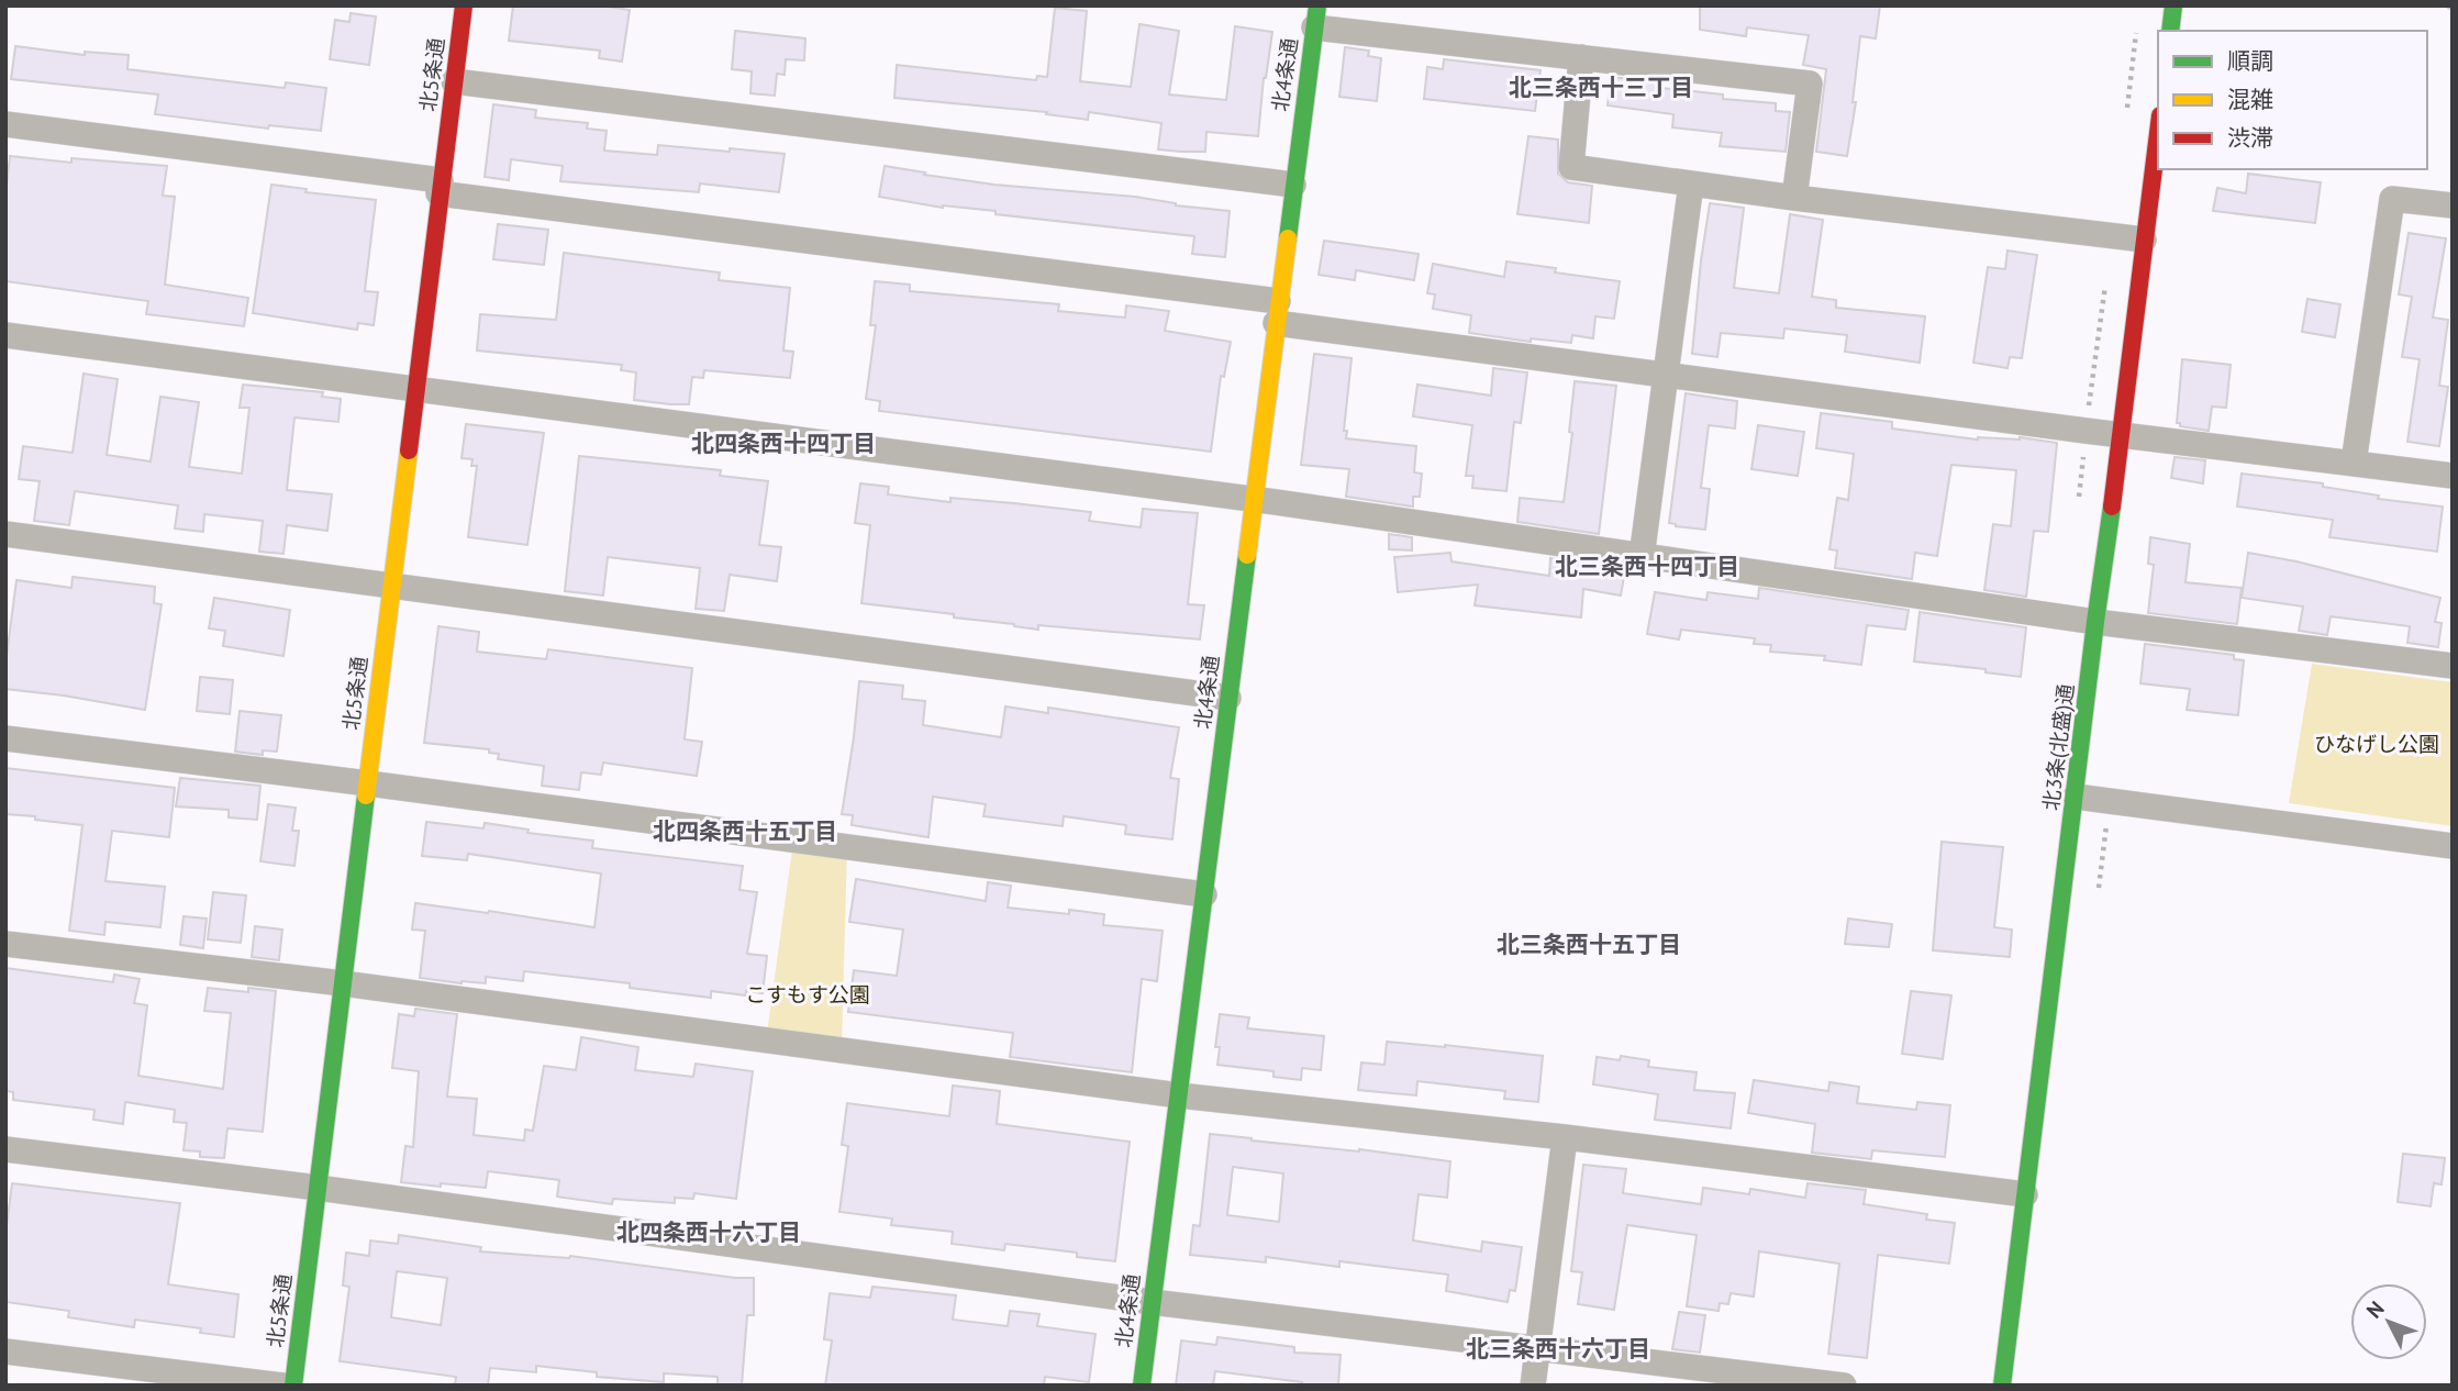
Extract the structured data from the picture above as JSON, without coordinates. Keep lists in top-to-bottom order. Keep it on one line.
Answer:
{"streets":{"street":["北5条通","北4条通","北3条(北盛)通"]},"districts":["北三条西十三丁目","北四条西十四丁目","北三条西十四丁目","北四条西十五丁目","北三条西十五丁目","北四条西十六丁目","北三条西十六丁目"],"parks":["ひなげし公園","こすもす公園"],"legend":["順調","混雑","渋滞"],"north":"top left"}
